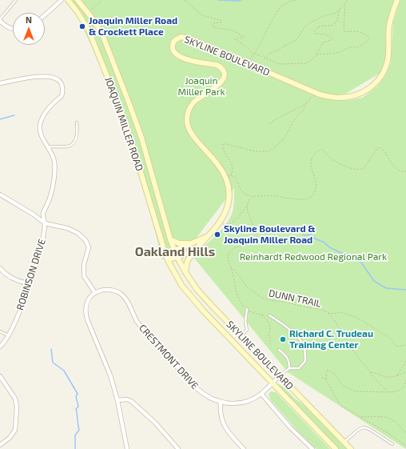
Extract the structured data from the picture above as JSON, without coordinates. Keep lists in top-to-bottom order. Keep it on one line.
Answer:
{"streets":{"main road":["SKYLINE BOULEVARD","JOAQUIN MILLER ROAD"],"street":["ROBINSON DRIVE","CRESTMONT DRIVE"],"path":["DUNN TRAIL"]},"crossings":[["SKYLINE BOULEVARD","JOAQUIN MILLER ROAD"],["SKYLINE BOULEVARD","CRESTMONT DRIVE"]],"districts":["Oakland Hills"],"parks":["Joaquin Miller Park","Reinhardt Redwood Regional Park"],"places":["Joaquin Miller Road & Crockett Place","Skyline Boulevard & Joaquin Miller Road","Richard C. Trudeau Training Center"],"north":"top"}
